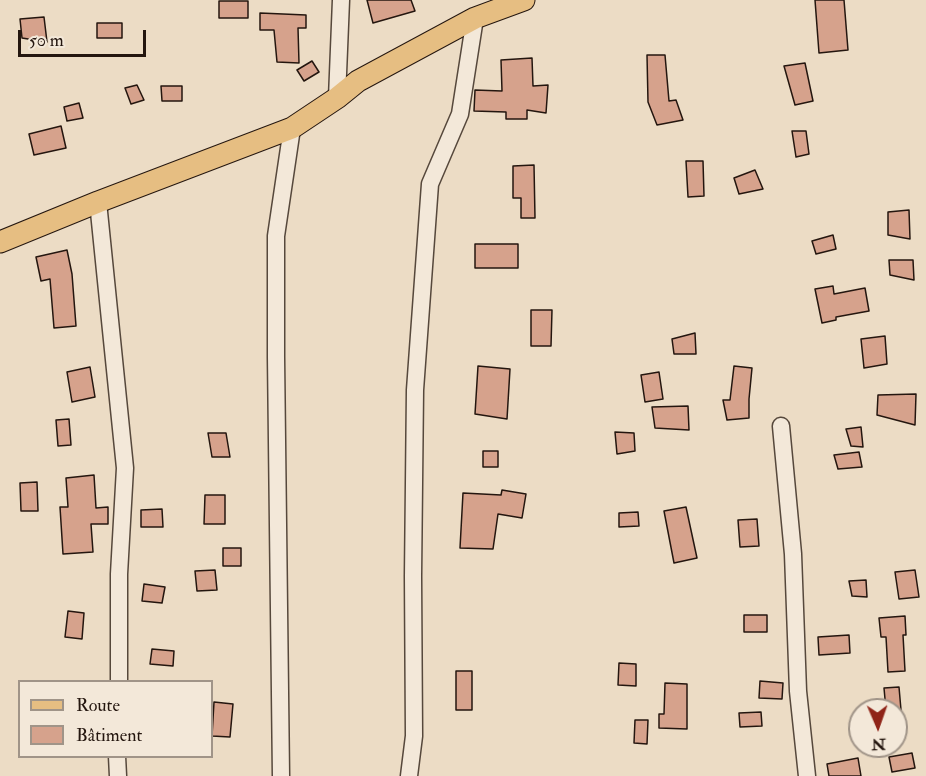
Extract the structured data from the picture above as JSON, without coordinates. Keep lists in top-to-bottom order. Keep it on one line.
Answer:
{"legend":["Route","Bâtiment"],"scale_bar":"50 m","north":"bottom"}
